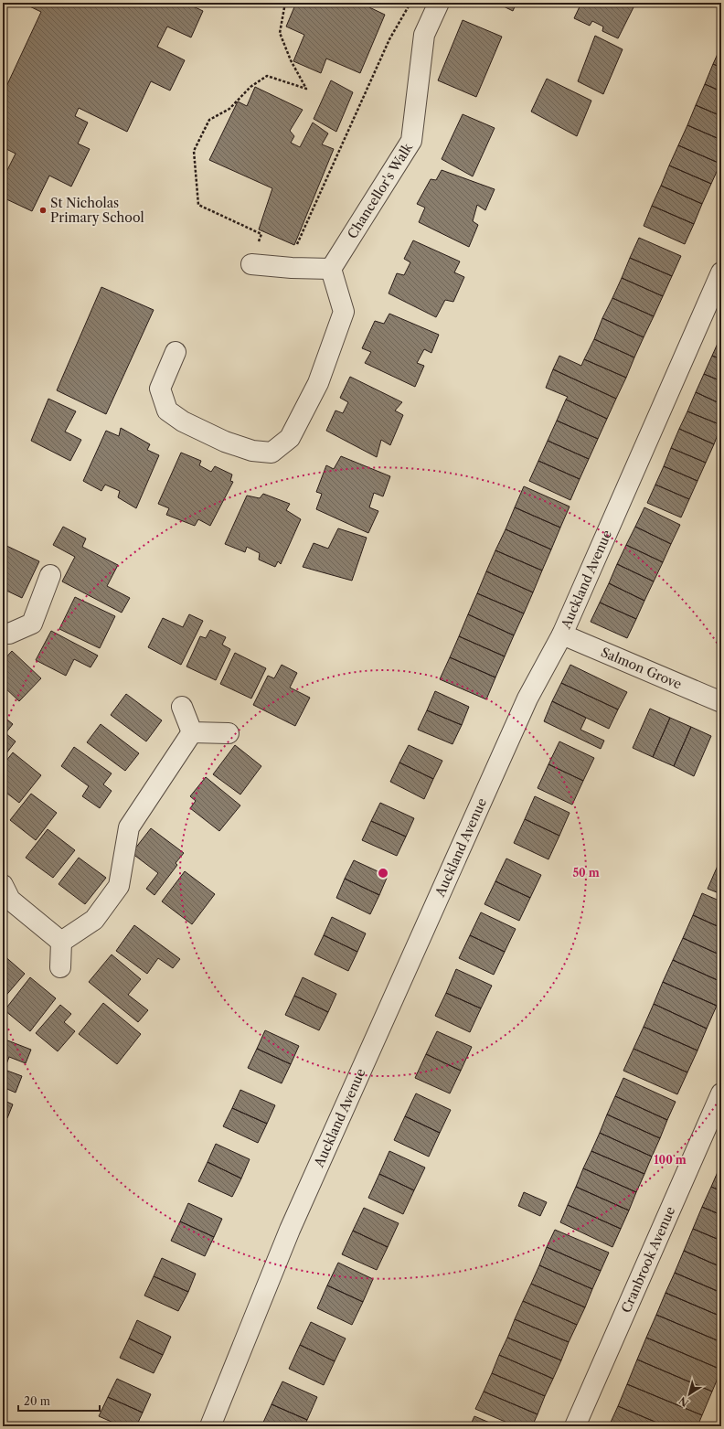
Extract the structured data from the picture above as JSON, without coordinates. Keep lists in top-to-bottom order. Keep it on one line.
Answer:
{"streets":{"street":["Chancellor's Walk","Auckland Avenue","Salmon Grove","Cranbrook Avenue"]},"crossings":[["Auckland Avenue","Salmon Grove"]],"places":["St Nicholas Primary School"],"scale_bar":"20 m","north":"bottom left","rings":["50 m","100 m"]}
